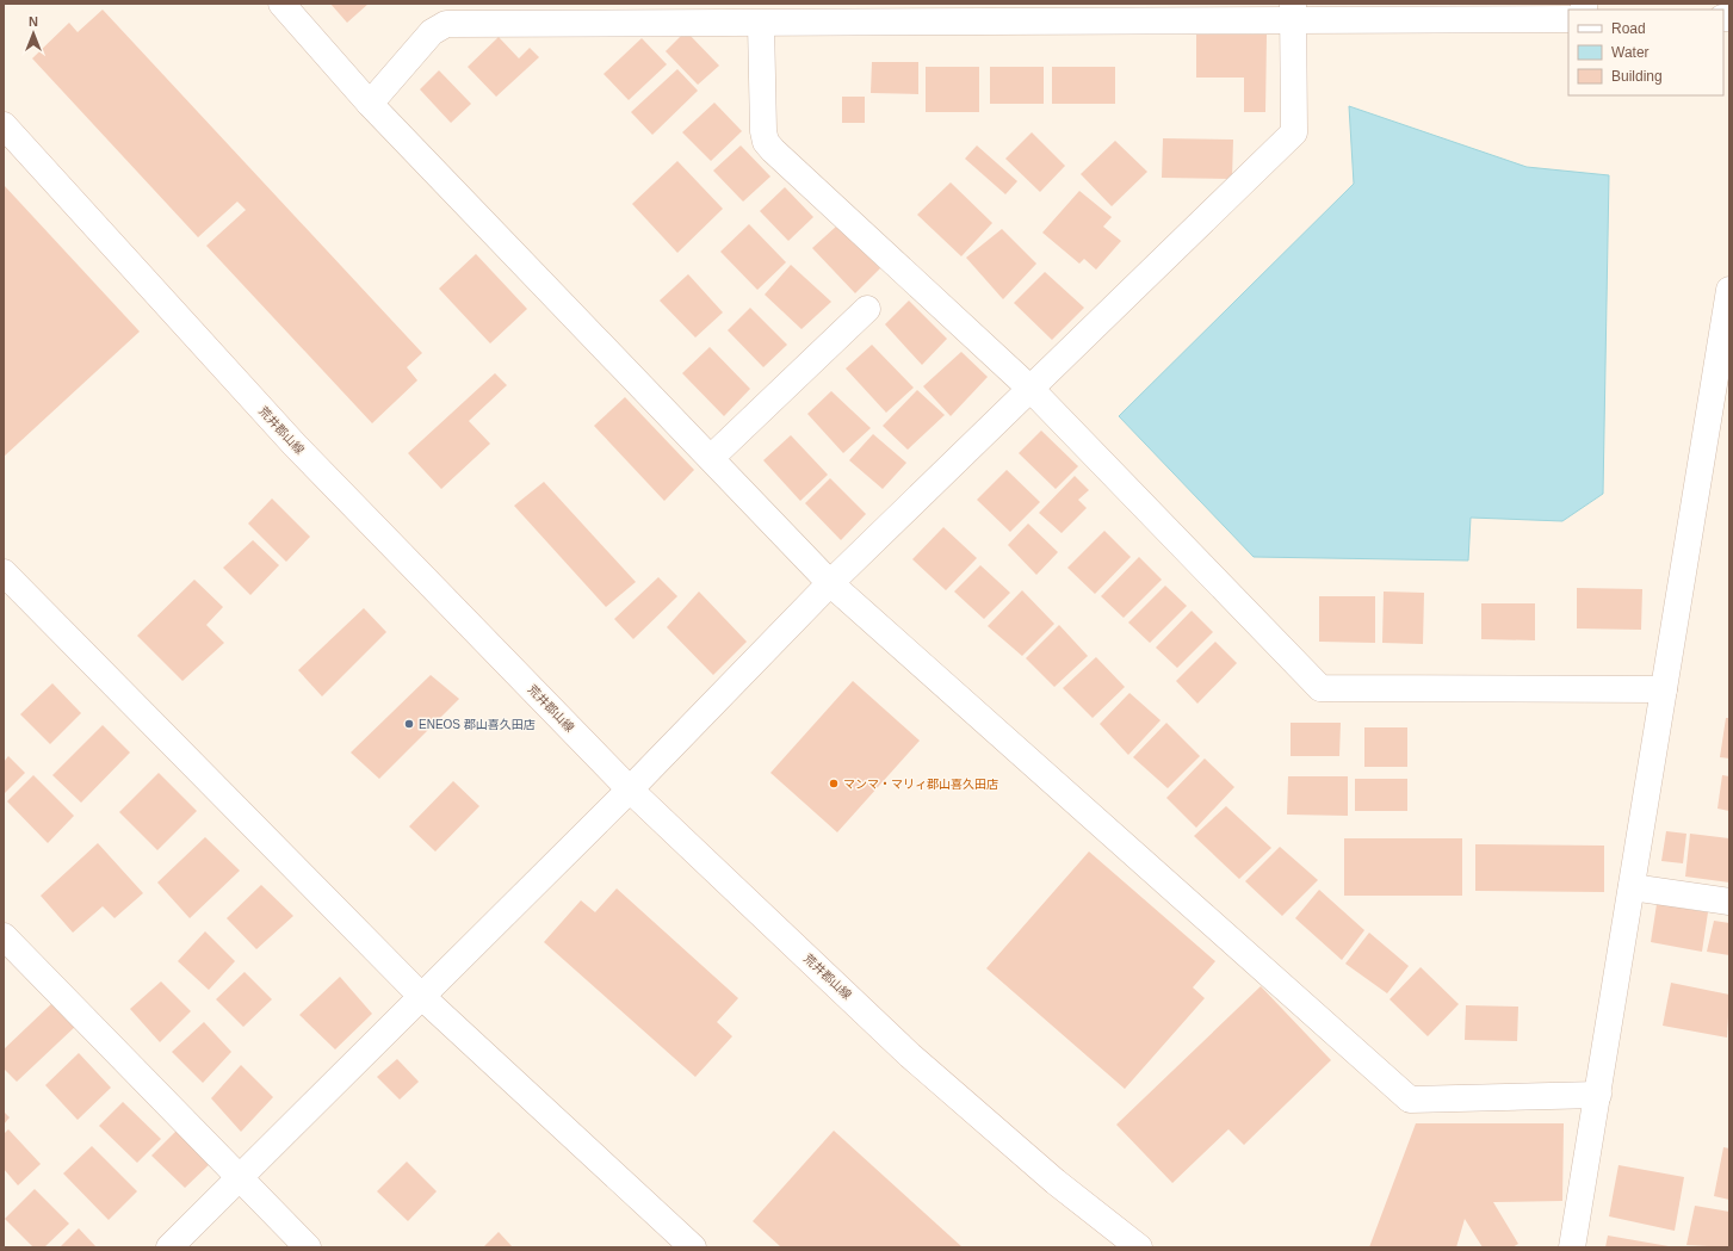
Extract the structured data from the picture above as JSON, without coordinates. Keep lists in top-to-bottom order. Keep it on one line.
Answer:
{"streets":{"street":["荒井郡山線"]},"places":["ENEOS 郡山喜久田店","マンマ・マリィ郡山喜久田店"],"legend":["Road","Water","Building"],"north":"top"}
